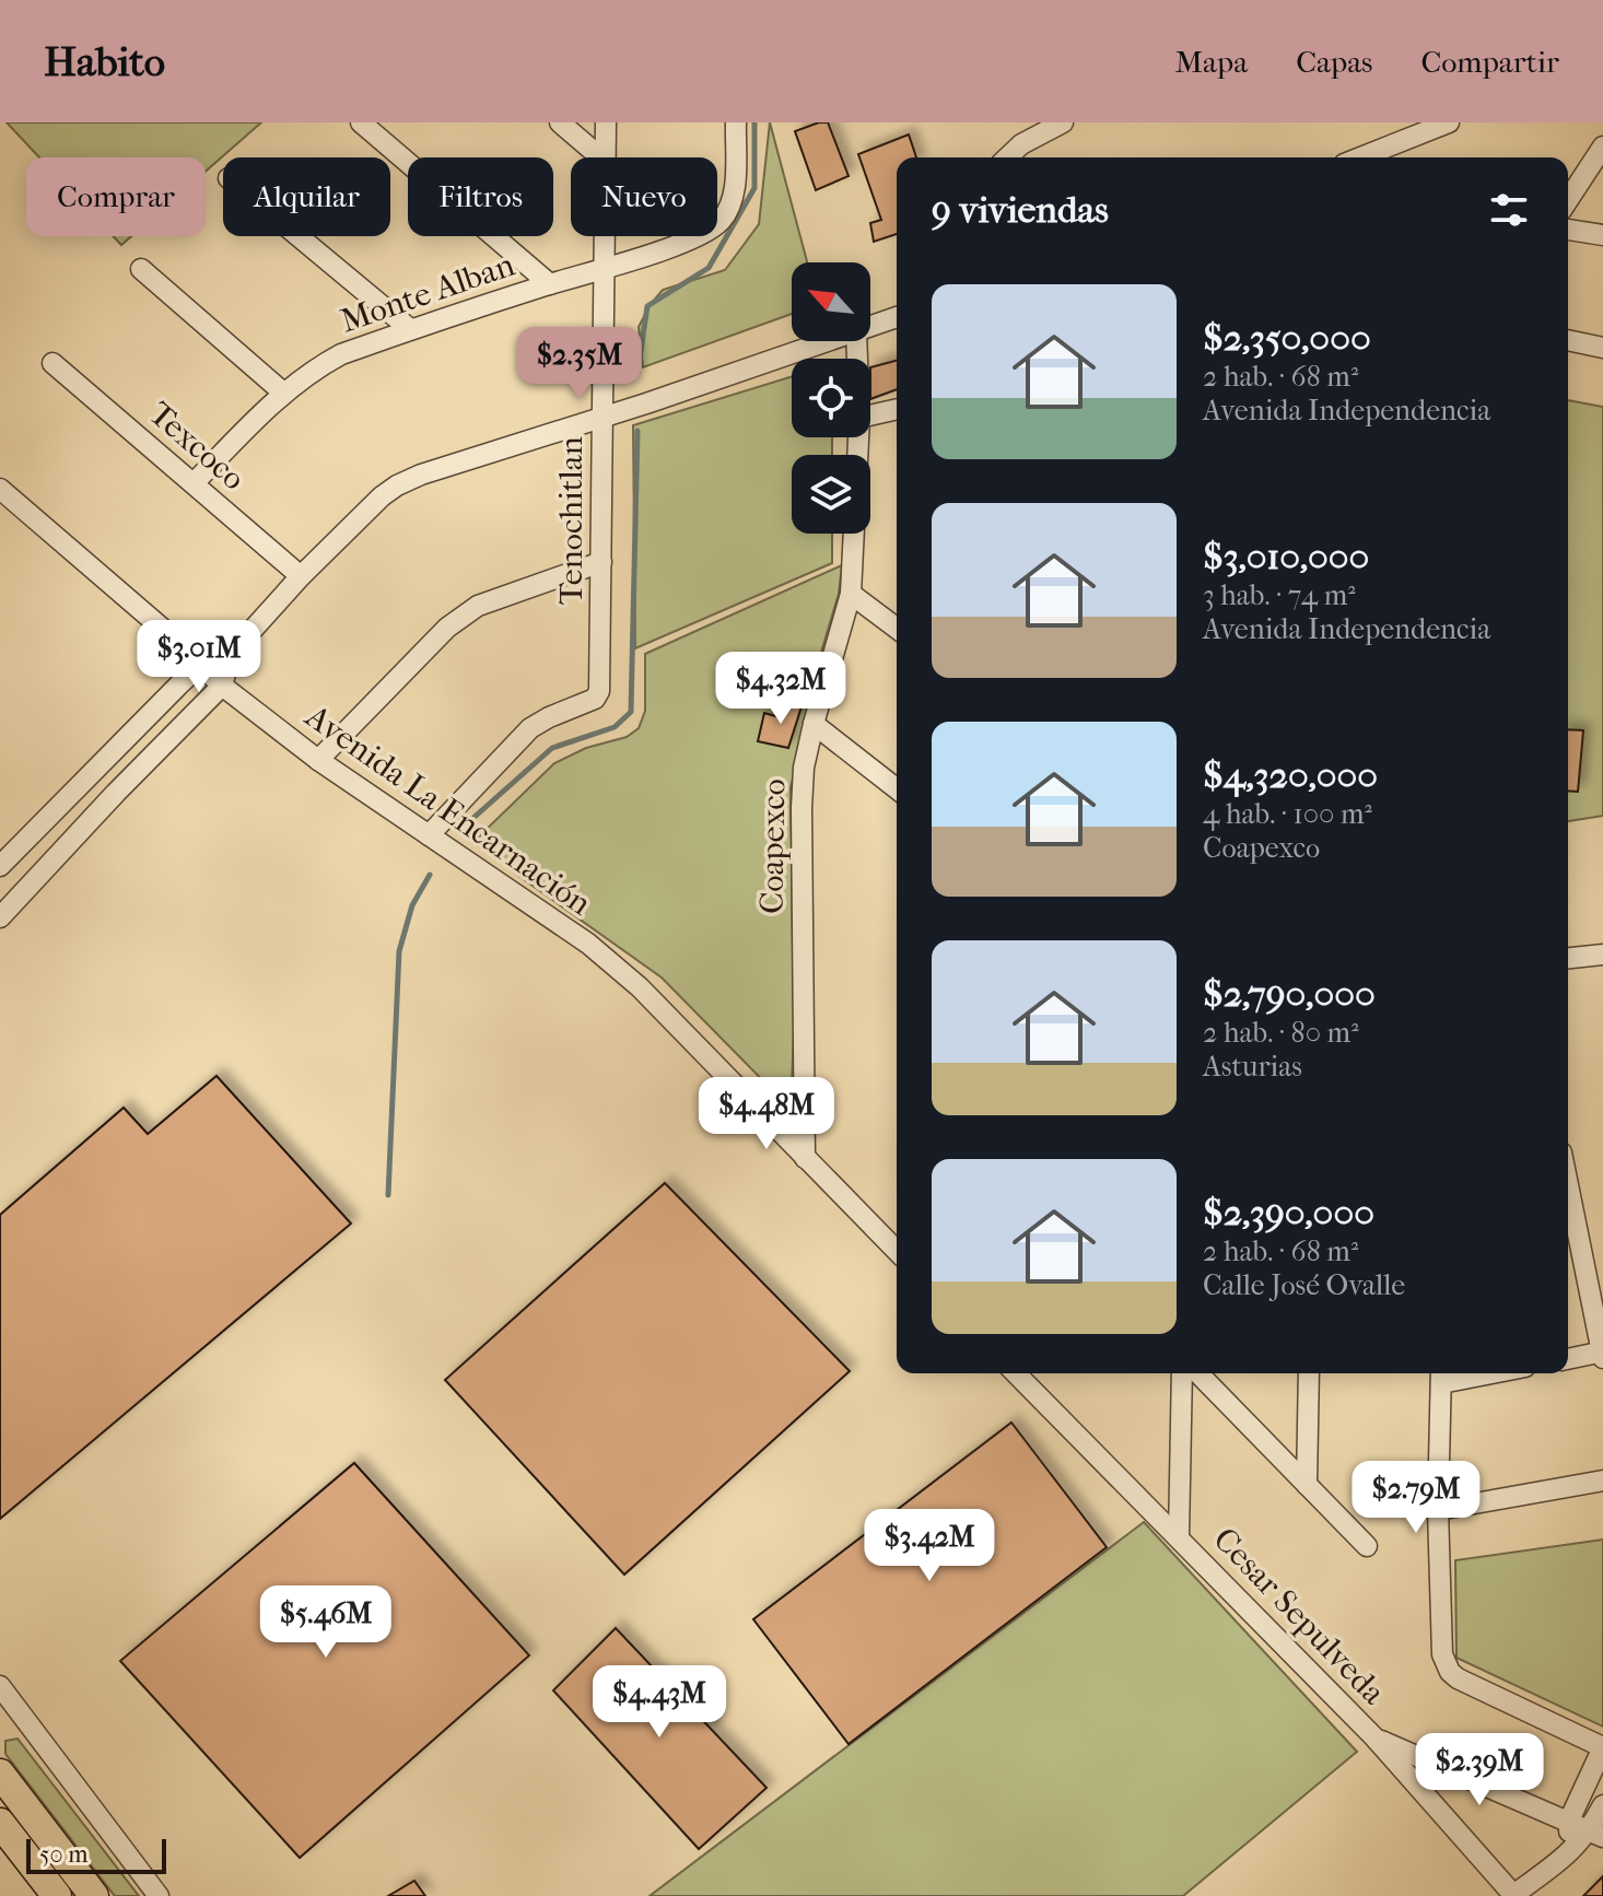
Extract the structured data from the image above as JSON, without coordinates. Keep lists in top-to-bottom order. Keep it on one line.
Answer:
{"streets":{"street":["Monte Alban","Texcoco","Tenochitlan","Avenida La Encarnación","Coapexco","Cesar Sepulveda"]},"crossings":[["Monte Alban","Texcoco"],["Monte Alban","Tenochitlan"],["Tenochitlan","Avenida La Encarnación"],["Avenida La Encarnación","Coapexco"]],"scale_bar":"50 m","north":"top left","page":{"header":"Habito","nav":["Mapa","Capas","Compartir"],"chip":["Comprar","Alquilar","Filtros","Nuevo"],"heading":"9 viviendas","list":[{"name":"$2,350,000","note":"2 hab. · 68 m² · Avenida Independencia"},{"name":"$3,010,000","note":"3 hab. · 74 m² · Avenida Independencia"},{"name":"$4,320,000","note":"4 hab. · 100 m² · Coapexco"},{"name":"$2,790,000","note":"2 hab. · 80 m² · Asturias"},{"name":"$2,390,000","note":"2 hab. · 68 m² · Calle José Ovalle"}],"price":["$2.35M","$3.01M","$4.32M","$4.48M","$2.79M","$3.42M","$5.46M","$4.43M","$2.39M"],"scale":"50 m"}}
